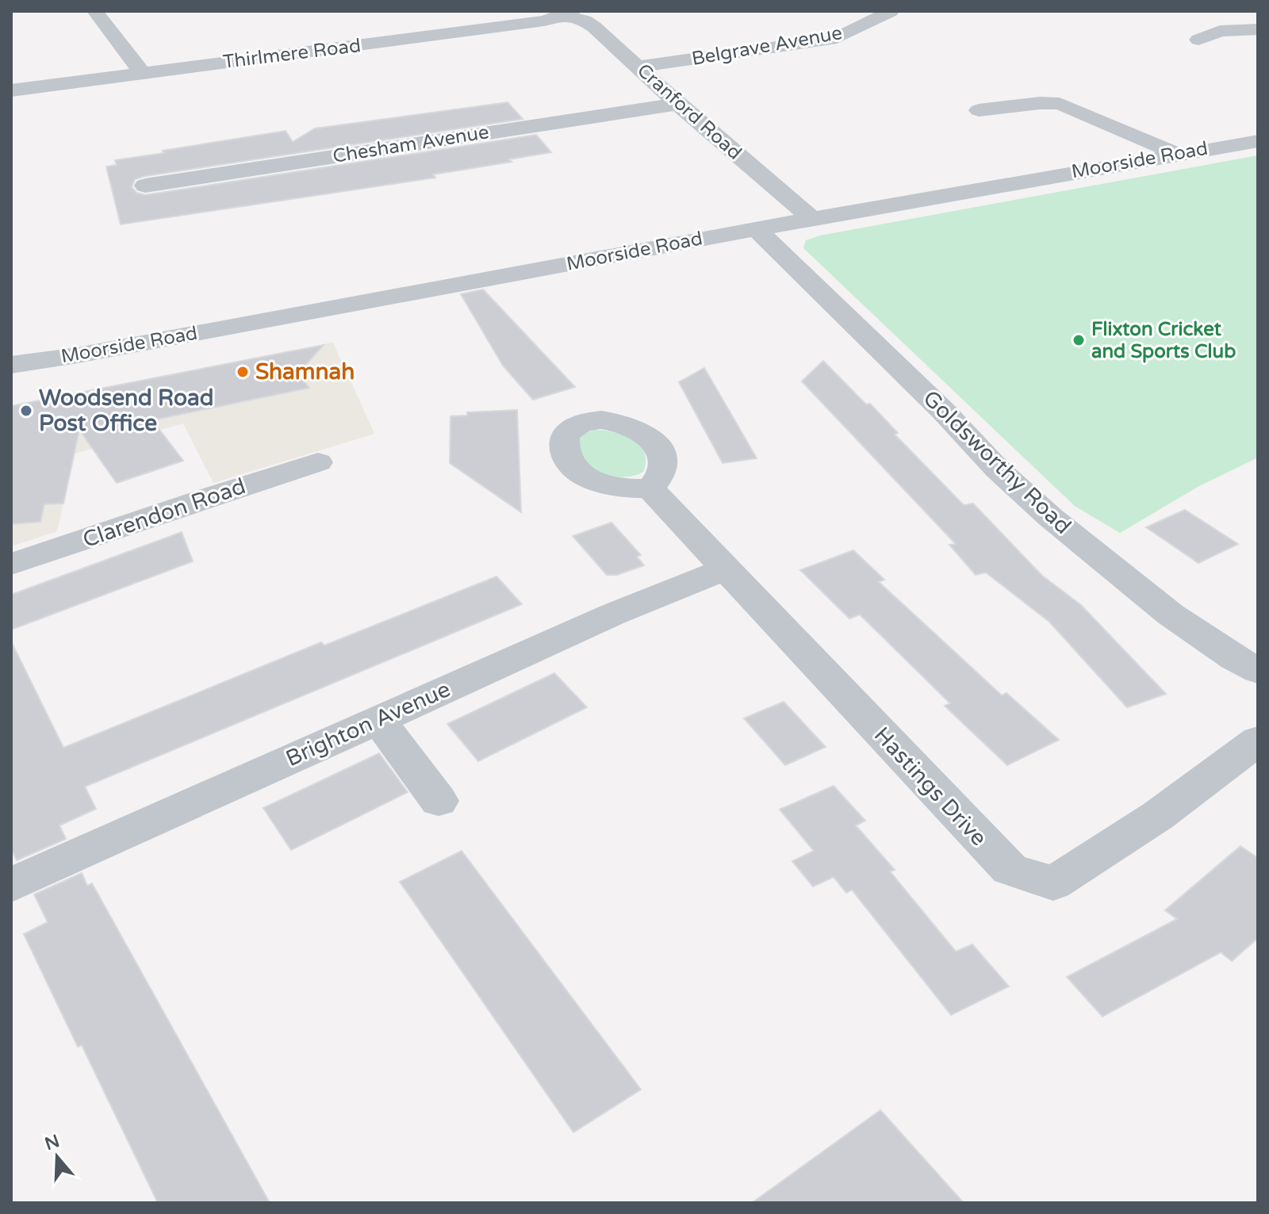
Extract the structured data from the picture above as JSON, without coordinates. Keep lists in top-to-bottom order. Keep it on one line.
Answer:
{"streets":{"street":["Belgrave Avenue","Thirlmere Road","Cranford Road","Chesham Avenue","Moorside Road","Goldsworthy Road","Clarendon Road","Brighton Avenue","Hastings Drive"]},"crossings":[["Belgrave Avenue","Cranford Road"],["Thirlmere Road","Cranford Road"],["Cranford Road","Chesham Avenue"],["Cranford Road","Moorside Road"],["Moorside Road","Goldsworthy Road"],["Brighton Avenue","Hastings Drive"]],"places":["Flixton Cricket and Sports Club","Shamnah","Woodsend Road Post Office"],"north":"top"}
